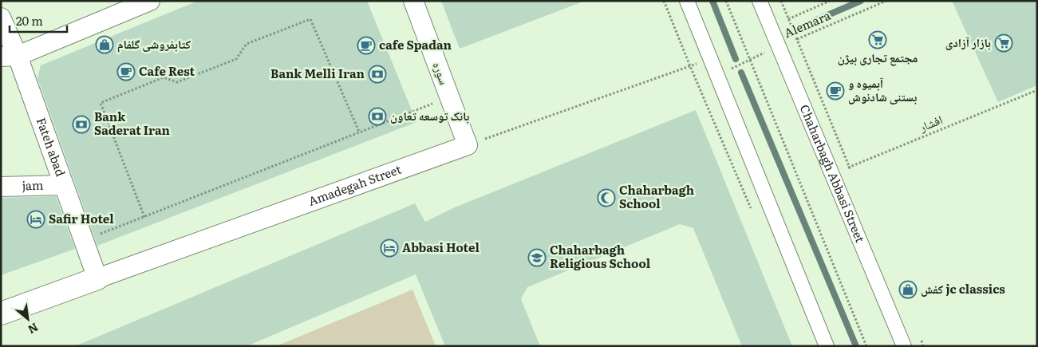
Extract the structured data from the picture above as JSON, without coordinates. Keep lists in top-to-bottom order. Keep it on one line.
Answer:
{"streets":{"street":["سوره","Fateh abad","Chaharbagh Abbasi Street","jam","Amadegah Street"],"path":["Alemara","افشار"]},"crossings":[["Alemara","Chaharbagh Abbasi Street"],["سوره","Amadegah Street"],["افشار","Chaharbagh Abbasi Street"],["Fateh abad","jam"],["Fateh abad","Amadegah Street"]],"places":{"supermarket":["مجتمع تجاری بیژن","بازار آزادی"],"shop":["کتابفروشی گلفام","کفش jc classics"],"cafe":["cafe Spadan","Cafe Rest","آبمیوه و بستنی شادنوش"],"bank":["Bank Melli Iran","بانک توسعه تعاون","Bank Saderat Iran"],"mosque":["Chaharbagh School"],"hotel":["Safir Hotel","Abbasi Hotel"],"school or university":["Chaharbagh Religious School"]},"scale_bar":"20 m","north":"bottom right"}
